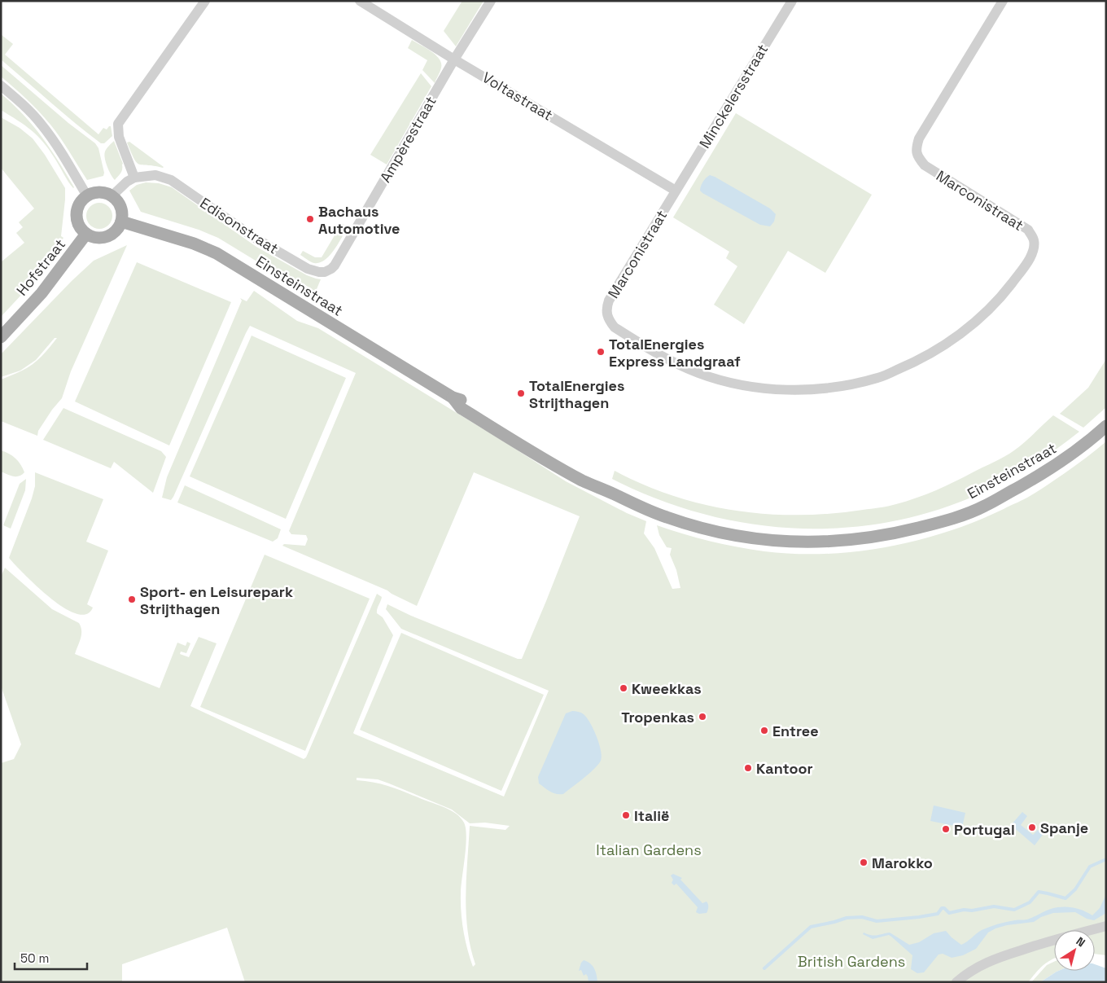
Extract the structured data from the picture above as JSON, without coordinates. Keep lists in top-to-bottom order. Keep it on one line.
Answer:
{"streets":{"main road":["Hofstraat","Einsteinstraat"],"street":["Voltastraat","Minckelersstraat","Ampèrestraat","Marconistraat","Edisonstraat"]},"crossings":[["Voltastraat","Minckelersstraat"],["Voltastraat","Ampèrestraat"],["Voltastraat","Marconistraat"],["Minckelersstraat","Marconistraat"],["Ampèrestraat","Edisonstraat"],["Hofstraat","Einsteinstraat"]],"parks":["Italian Gardens","British Gardens"],"places":["Bachaus Automotive","TotalEnergies Express Landgraaf","TotalEnergies Strijthagen","Sport- en Leisurepark Strijthagen","Kweekkas","Tropenkas","Entree","Kantoor","Italië","Spanje","Portugal","Marokko"],"scale_bar":"50 m","north":"top right"}
